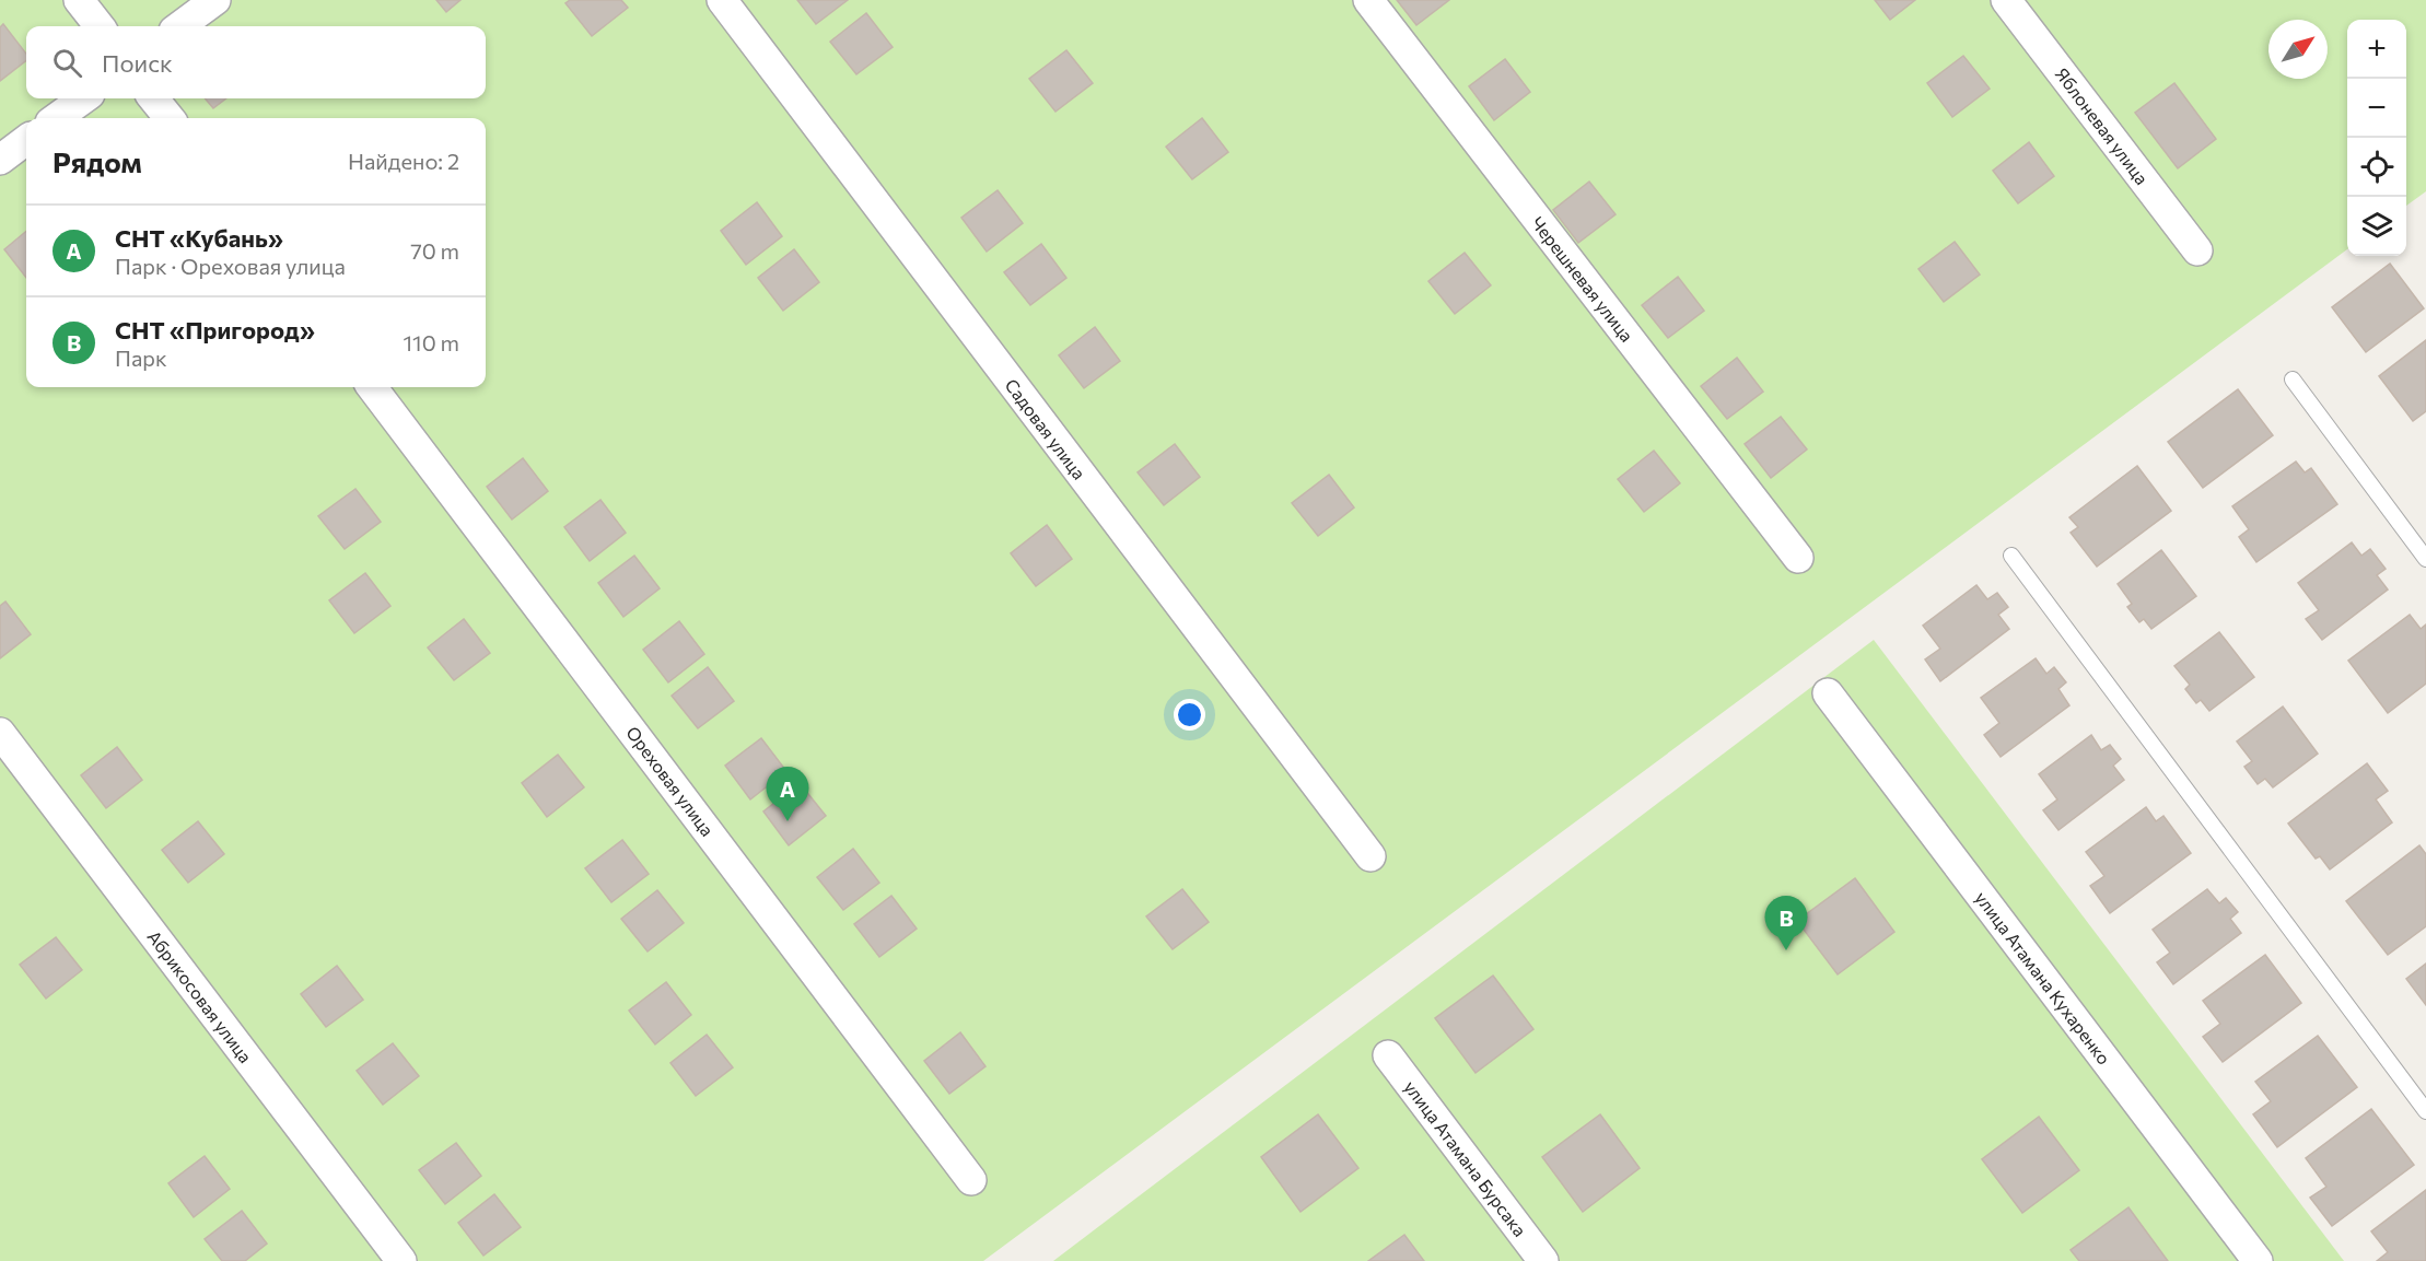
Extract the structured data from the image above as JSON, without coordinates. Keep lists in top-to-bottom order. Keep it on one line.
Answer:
{"streets":{"street":["Яблоневая улица","Черешневая улица","Садовая улица","Ореховая улица","улица Атамана Кухаренко","Абрикосовая улица","улица Атамана Бурсака"]},"north":"top right","page":{"map_buttons":["+","−"],"search":"Поиск","heading":["Рядом","Найдено: 2"],"list":[{"mark":"A","name":"СНТ «Кубань»","note":"Парк · Ореховая улица","value":"70 m"},{"mark":"B","name":"СНТ «Пригород»","note":"Парк","value":"110 m"}],"pins":["A","B"]}}
